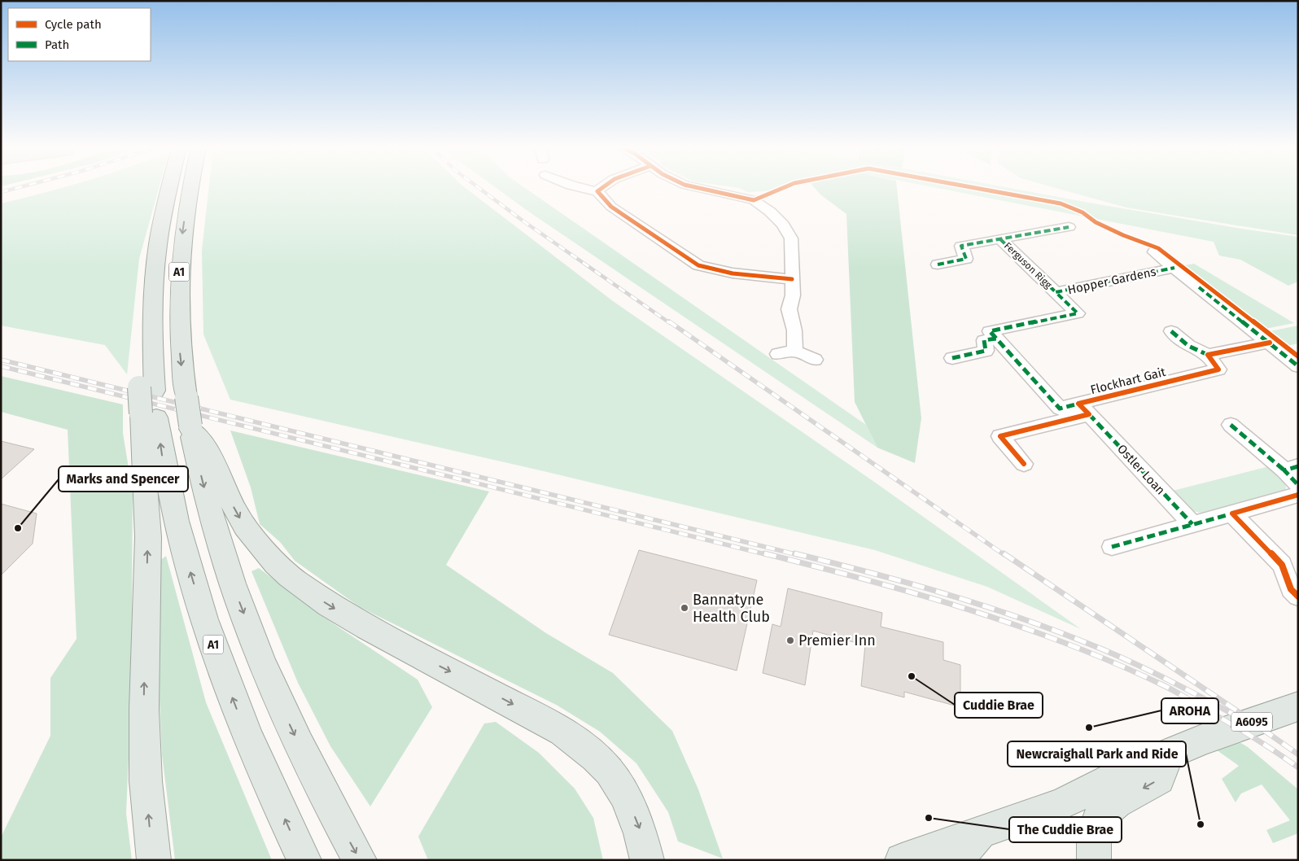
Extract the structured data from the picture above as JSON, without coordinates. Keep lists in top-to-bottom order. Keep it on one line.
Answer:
{"streets":{"main road":["A1","A6095"],"street":["Ferguson Rigg","Hopper Gardens","Flockhart Gait","Ostler Loan"]},"crossings":[["Ferguson Rigg","Hopper Gardens"],["Flockhart Gait","Ostler Loan"]],"places":["Marks and Spencer","Bannatyne Health Club","Premier Inn","Cuddie Brae","AROHA","The Cuddie Brae","Newcraighall Park and Ride"],"legend":["Cycle path","Path"]}
